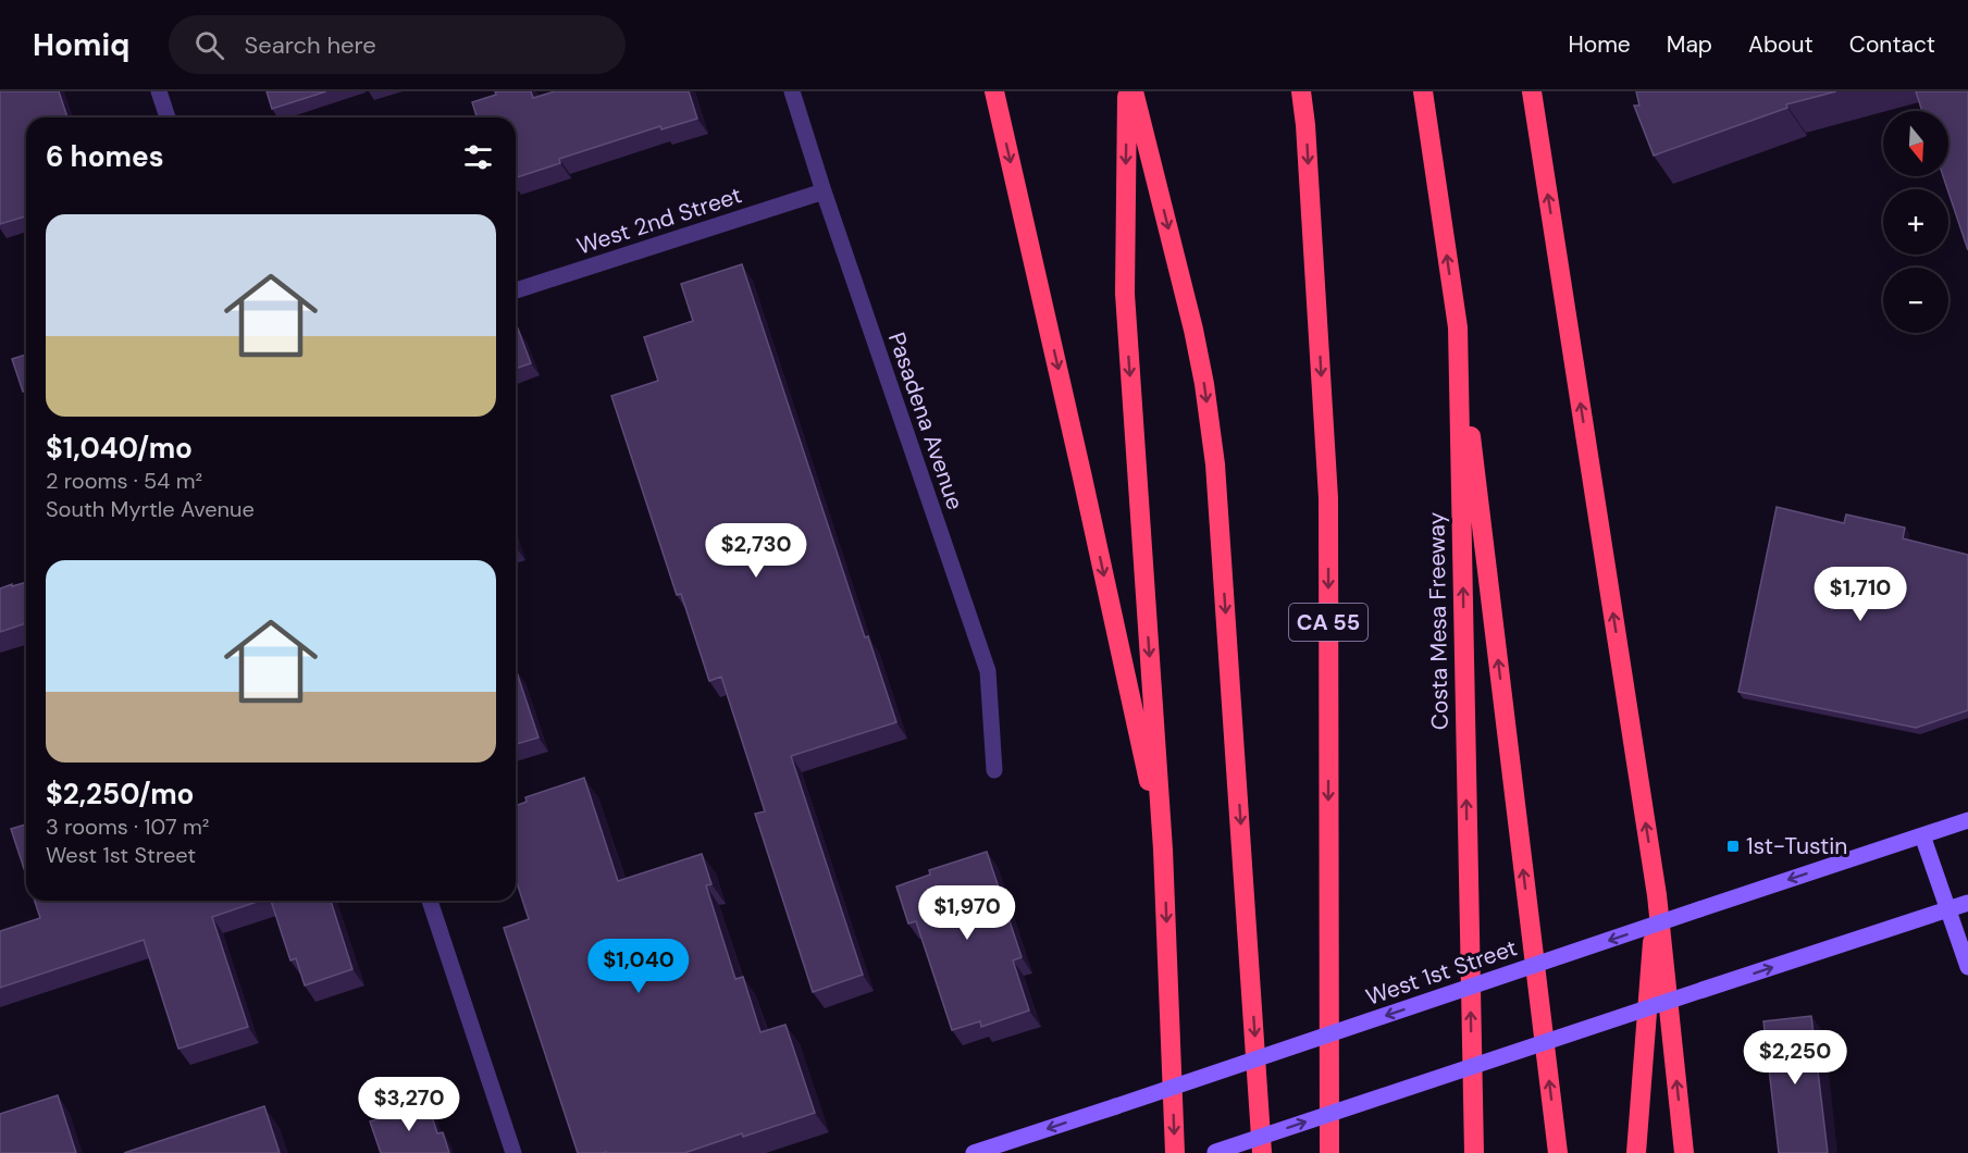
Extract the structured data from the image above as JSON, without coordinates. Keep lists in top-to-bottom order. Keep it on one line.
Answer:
{"streets":{"highway":["Costa Mesa Freeway","CA 55"],"main road":["West 1st Street"],"street":["West 2nd Street","Pasadena Avenue"]},"crossings":[["West 2nd Street","Pasadena Avenue"]],"places":{"transit":["1st-Tustin"]},"north":"bottom","page":{"header":"Homiq","search":"Search here","nav":["Home","Map","About","Contact"],"map_buttons":["+","−"],"heading":"6 homes","list":[{"name":"$1,040/mo","note":"2 rooms · 54 m² · South Myrtle Avenue"},{"name":"$2,250/mo","note":"3 rooms · 107 m² · West 1st Street"}],"price":["$2,730","$1,710","$1,970","$1,040","$2,250","$3,270"]}}
